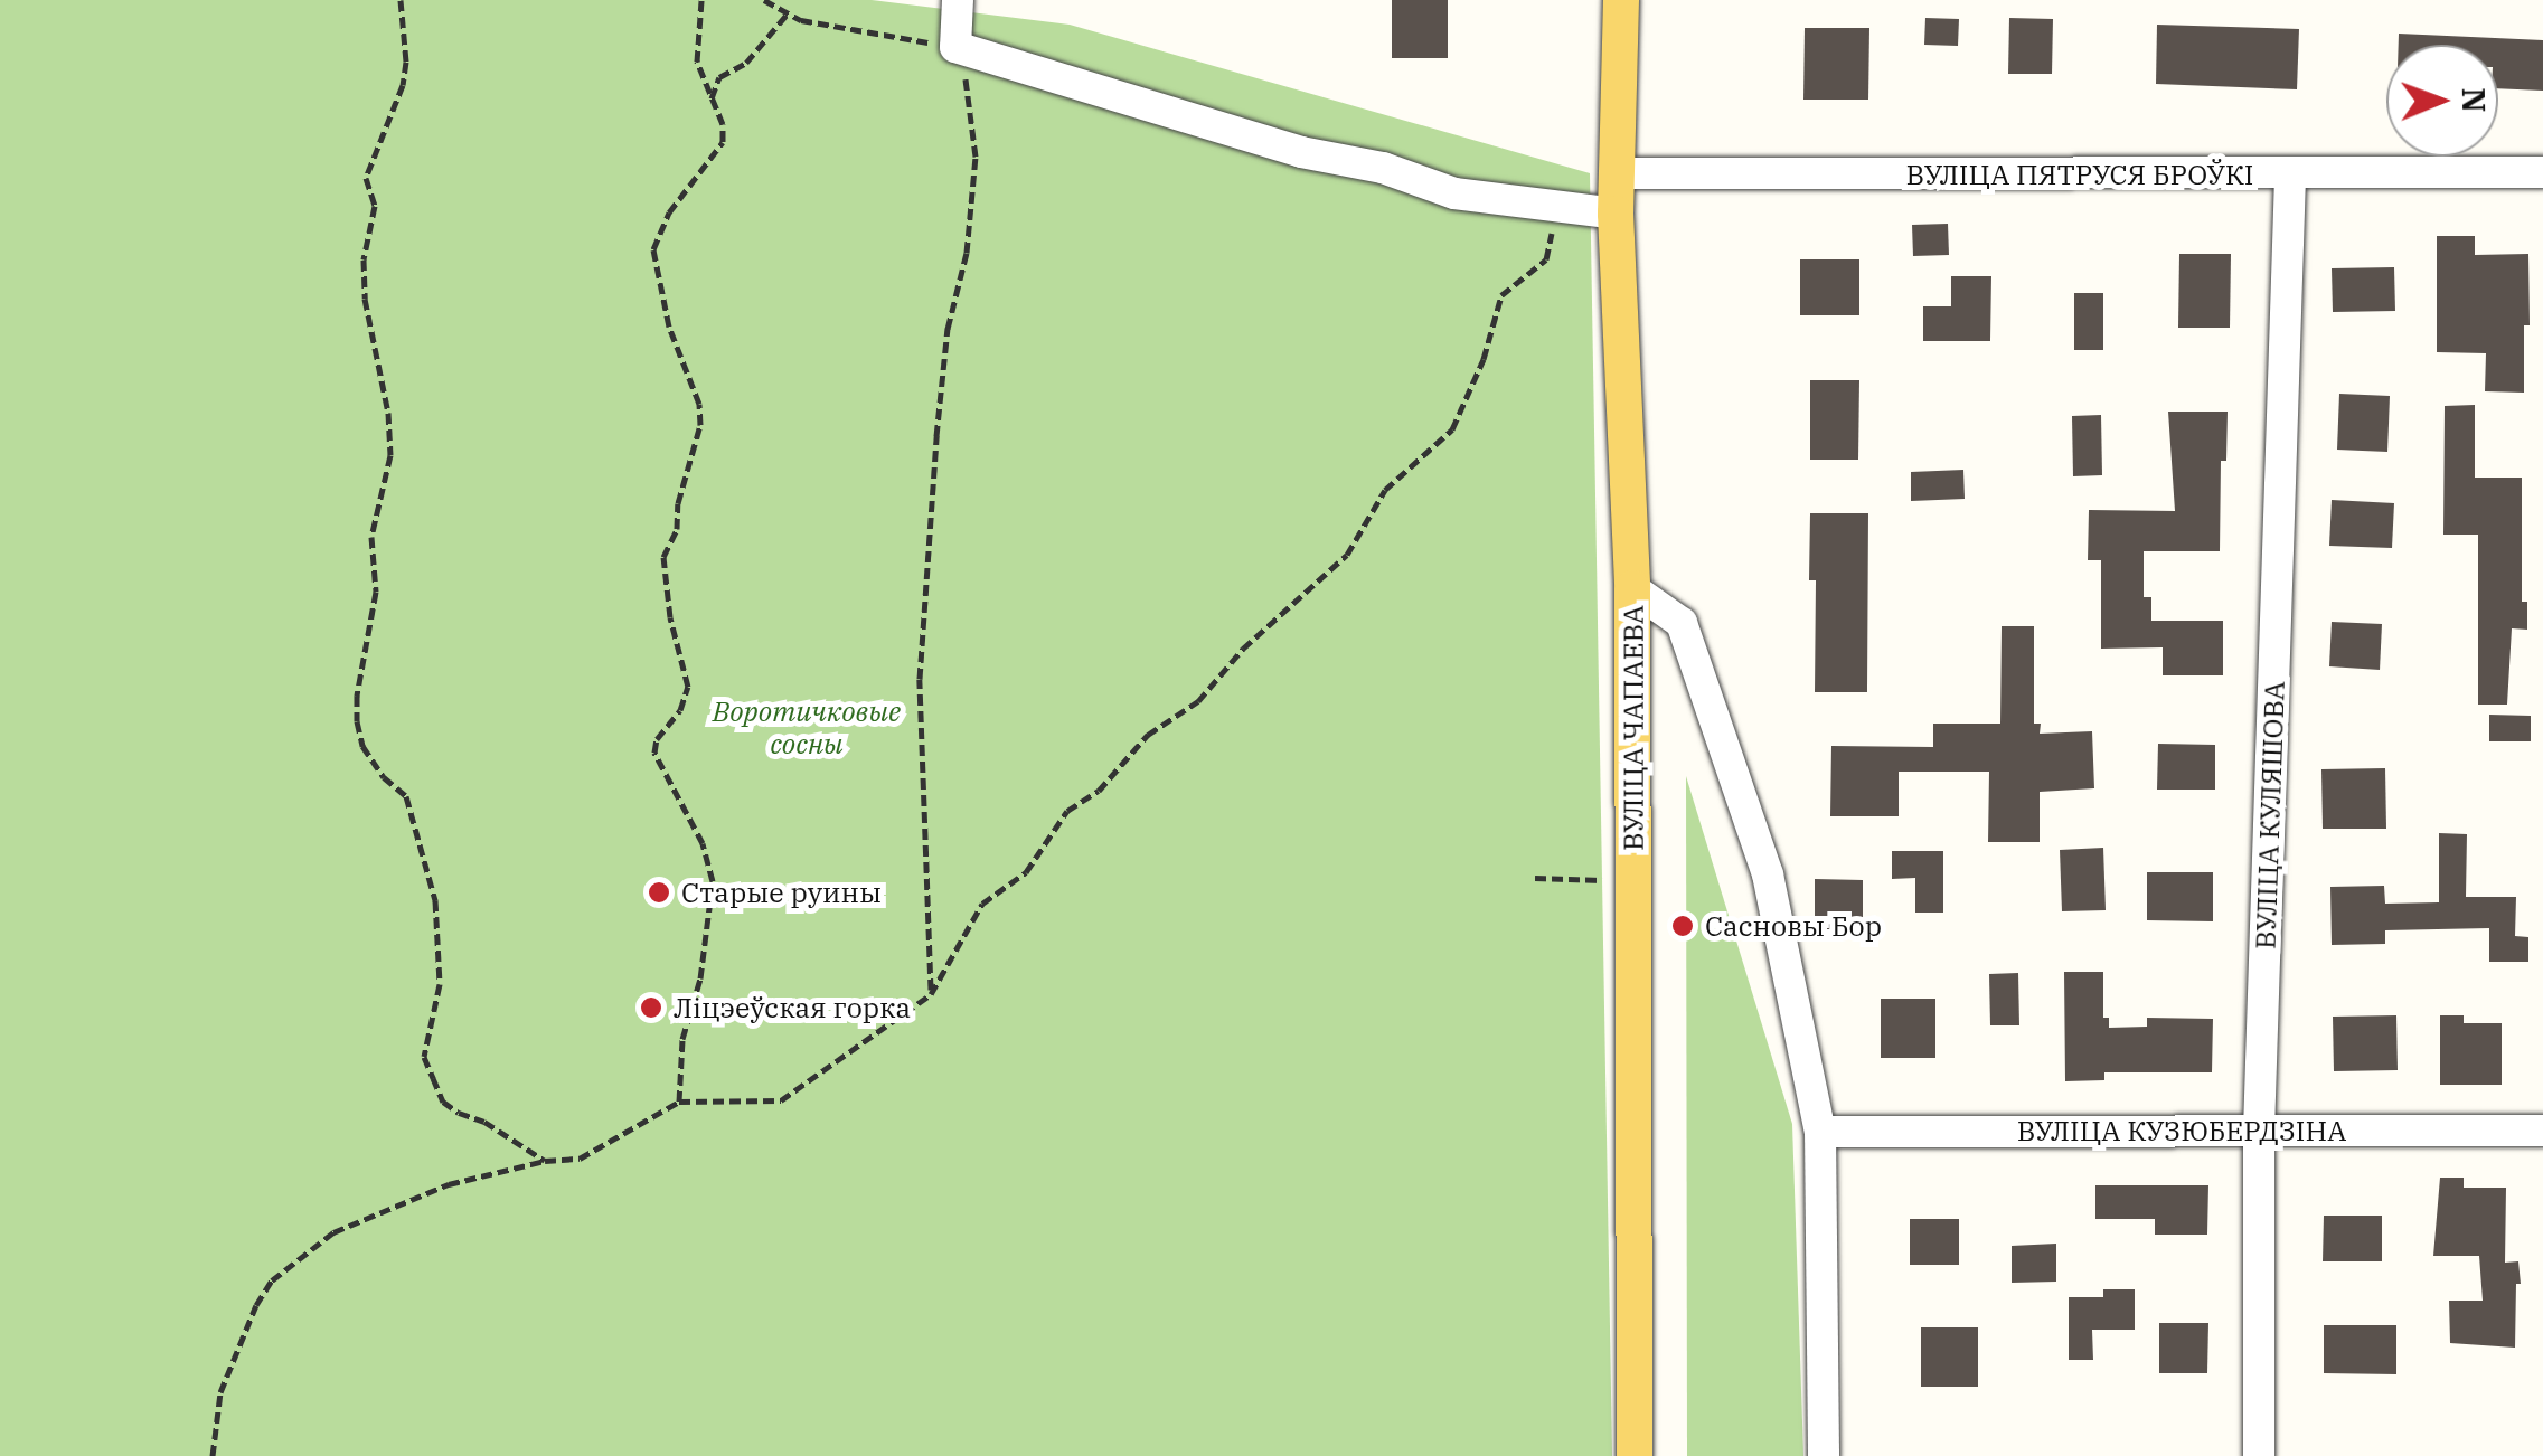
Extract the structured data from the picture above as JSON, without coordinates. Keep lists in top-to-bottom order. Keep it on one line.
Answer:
{"streets":{"main road":["ВУЛІЦА ЧАПАЕВА"],"street":["ВУЛІЦА ПЯТРУСЯ БРОЎКІ","ВУЛІЦА КУЛЯШОВА","ВУЛІЦА КУЗЮБЕРДЗІНА"]},"crossings":[["ВУЛІЦА ПЯТРУСЯ БРОЎКІ","ВУЛІЦА ЧАПАЕВА"],["ВУЛІЦА ПЯТРУСЯ БРОЎКІ","ВУЛІЦА КУЛЯШОВА"],["ВУЛІЦА КУЛЯШОВА","ВУЛІЦА КУЗЮБЕРДЗІНА"]],"parks":["Воротичковые сосны"],"places":["Старые руины","Сасновы Бор","Ліцэеўская горка"],"north":"right"}
